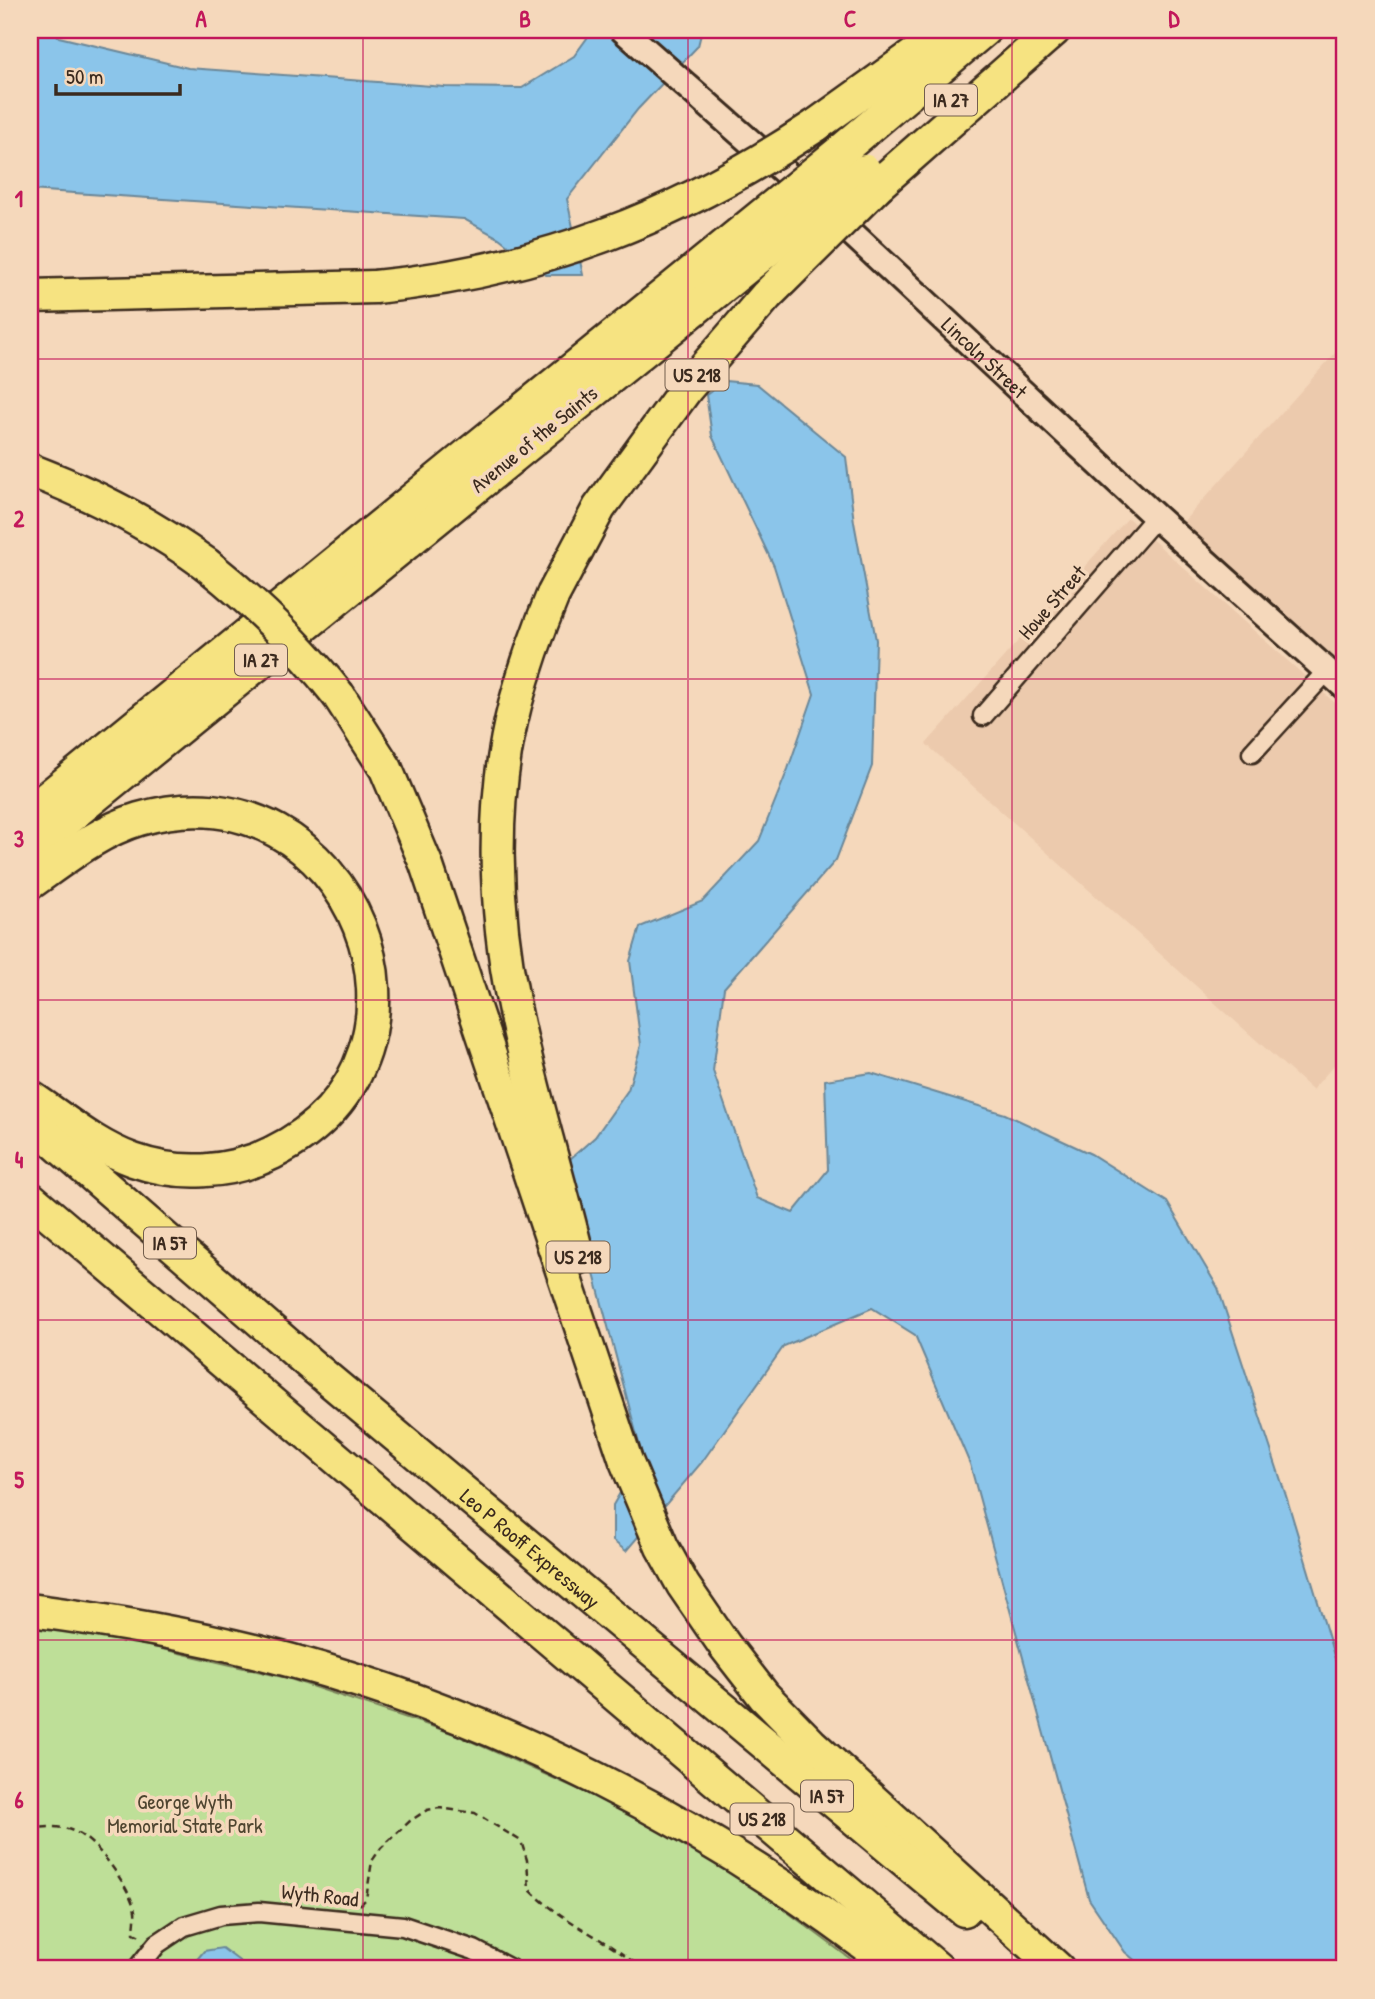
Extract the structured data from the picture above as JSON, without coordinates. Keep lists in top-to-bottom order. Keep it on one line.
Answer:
{"streets":{"highway":["IA 27","US 218","Avenue of the Saints","IA 57","Leo P Rooff Expressway"],"main road":["Lincoln Street"],"street":["Howe Street","Wyth Road"]},"crossings":[["Lincoln Street","Howe Street"],["US 218","Avenue of the Saints"]],"parks":["George Wyth Memorial State Park"],"scale_bar":"50 m","grid":{"columns":["A","B","C","D"],"rows":["1","2","3","4","5","6"]}}
